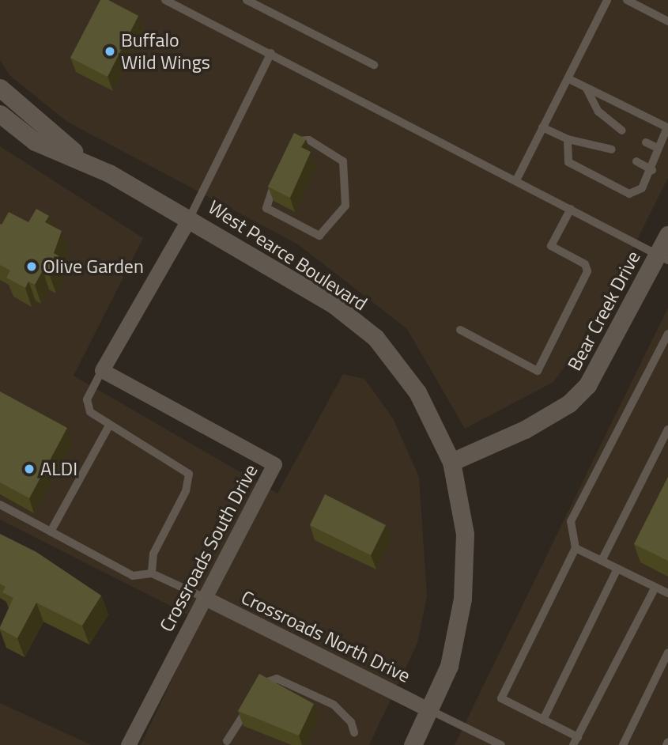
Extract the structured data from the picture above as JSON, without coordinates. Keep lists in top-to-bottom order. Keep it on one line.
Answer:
{"streets":{"street":["West Pearce Boulevard","Bear Creek Drive","Crossroads South Drive","Crossroads North Drive"]},"crossings":[["West Pearce Boulevard","Bear Creek Drive"],["West Pearce Boulevard","Crossroads North Drive"],["Crossroads South Drive","Crossroads North Drive"]],"places":["Buffalo Wild Wings","Olive Garden","ALDI"]}
